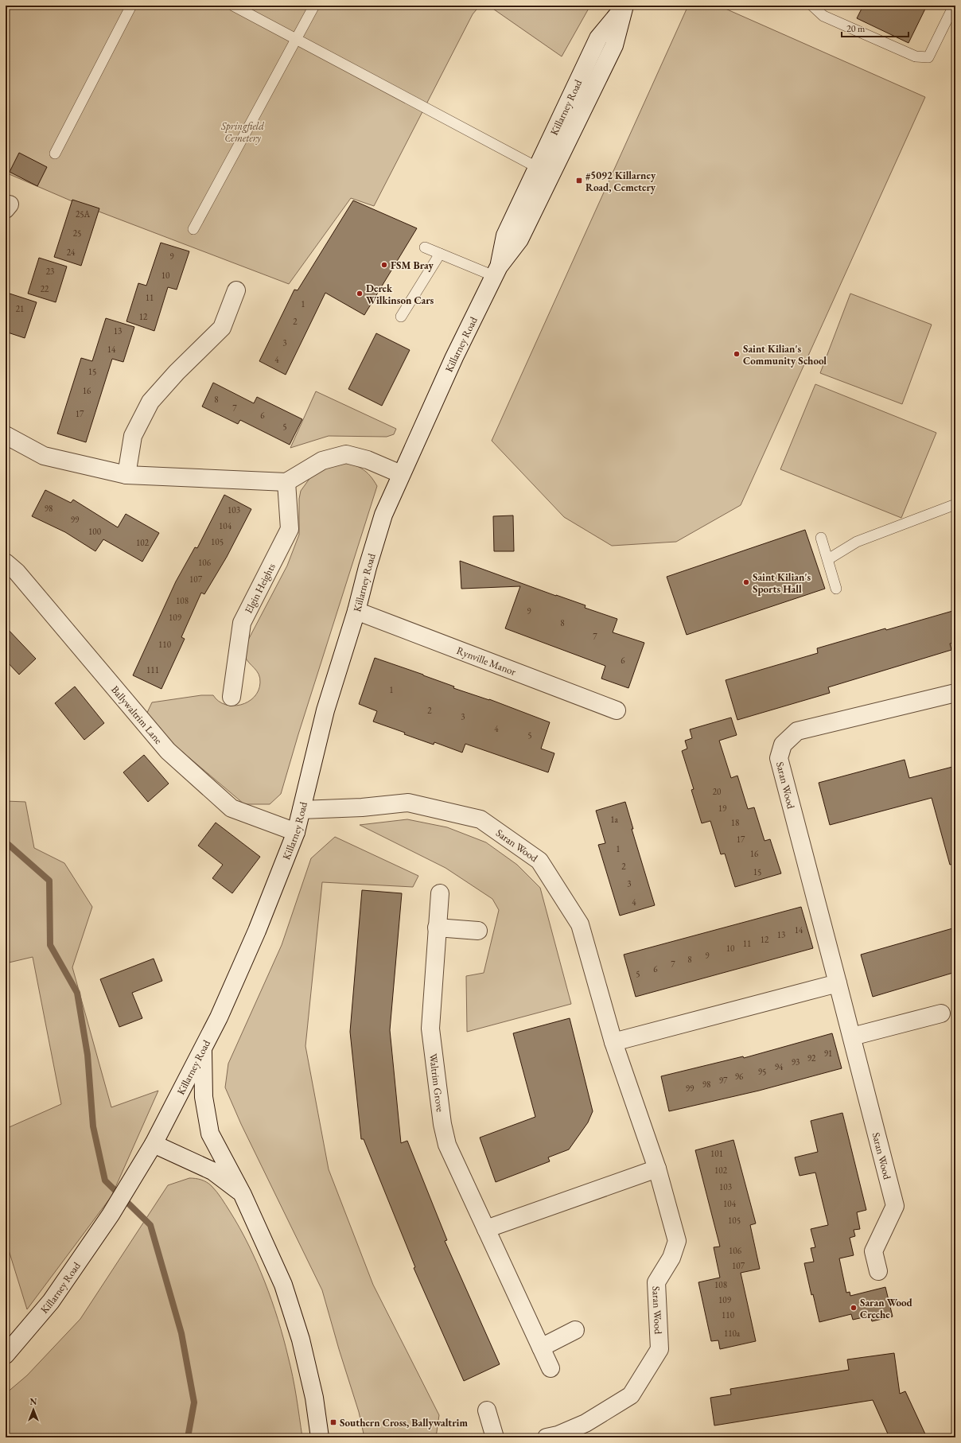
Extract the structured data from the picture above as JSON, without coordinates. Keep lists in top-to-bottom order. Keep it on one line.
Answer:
{"streets":{"street":["Killarney Road","Elgin Heights","Rynville Manor","Ballywaltrim Lane","Saran Wood","Waltrim Grove"]},"crossings":[["Killarney Road","Rynville Manor"],["Killarney Road","Ballywaltrim Lane"],["Killarney Road","Saran Wood"]],"parks":["Springfield Cemetery"],"places":{"transit":["#5092 Killarney Road, Cemetery","Southern Cross, Ballywaltrim"],"other":["FSM Bray","Derek Wilkinson Cars","Saint Kilian's Community School","Saint Kilian's Sports Hall","Saran Wood Creche"]},"house_numbers":["25A","25","24","9","23","10","22","11","1","21","12","2","13","3","14","4","15","16","8","7","17","6","5","98","103","99","104","100","105","102","106","107","108","9","109","8","7","110","6","111","1","2","3","4","5","20","19","1a","18","17","1","16","2","15","3","4","14","13","12","11","10","9","8","7","6","5","91","92","93","94","95","96","97","98","99","101","102","103","104","105","106","107","108","109","110","110a"],"scale_bar":"20 m","north":"top"}
